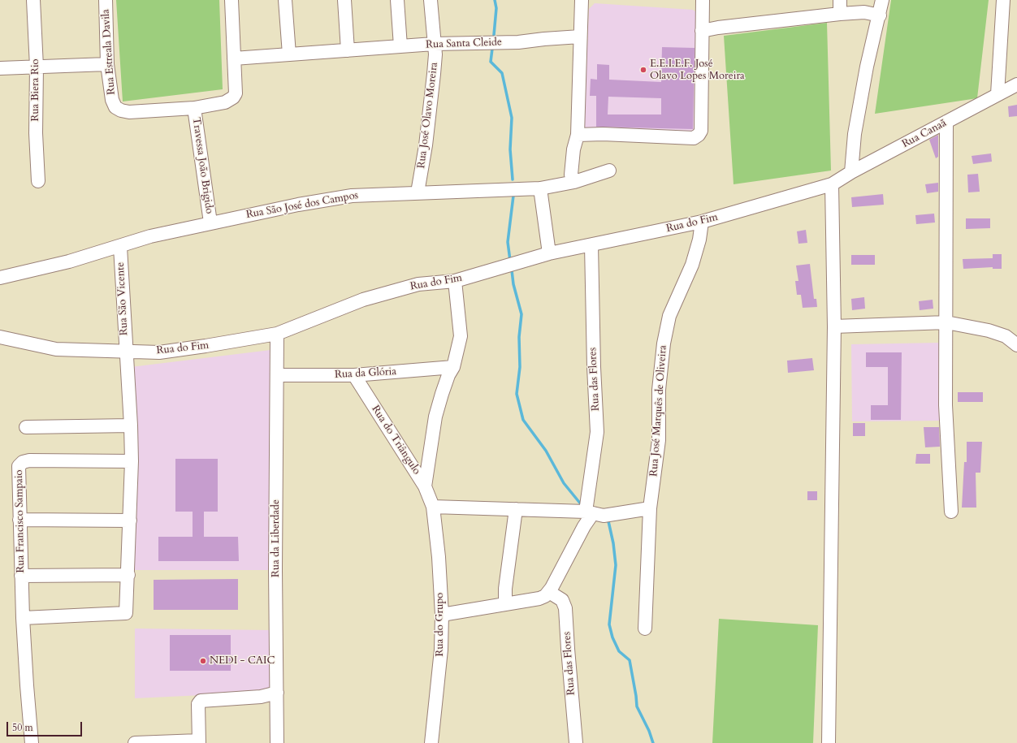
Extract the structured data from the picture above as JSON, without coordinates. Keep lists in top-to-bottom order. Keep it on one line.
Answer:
{"streets":{"street":["Rua Santa Cleide","Rua Estreala Davila","Rua Biera Rio","Rua José Olavo Moreira","Rua Canaã","Travessa João Brigido","Rua São José dos Campos","Rua do Fim","Rua São Vicente","Rua da Glória","Rua das Flores","Rua José Marquês de Oliveira","Rua do Triângulo","Rua Francisco Sampaio","Rua da Liberdade","Rua do Grupo"]},"crossings":[["Rua Santa Cleide","Rua José Olavo Moreira"],["Rua Estreala Davila","Travessa João Brigido"],["Rua José Olavo Moreira","Rua São José dos Campos"],["Rua Canaã","Rua do Fim"],["Travessa João Brigido","Rua São José dos Campos"],["Rua São José dos Campos","Rua São Vicente"],["Rua do Fim","Rua São Vicente"],["Rua do Fim","Rua das Flores"],["Rua do Fim","Rua José Marquês de Oliveira"],["Rua do Fim","Rua da Liberdade"],["Rua da Glória","Rua do Triângulo"],["Rua da Glória","Rua da Liberdade"],["Rua do Triângulo","Rua do Grupo"]],"places":["E.E.I.E.F. José Olavo Lopes Moreira","NEDI - CAIC"],"scale_bar":"50 m"}
